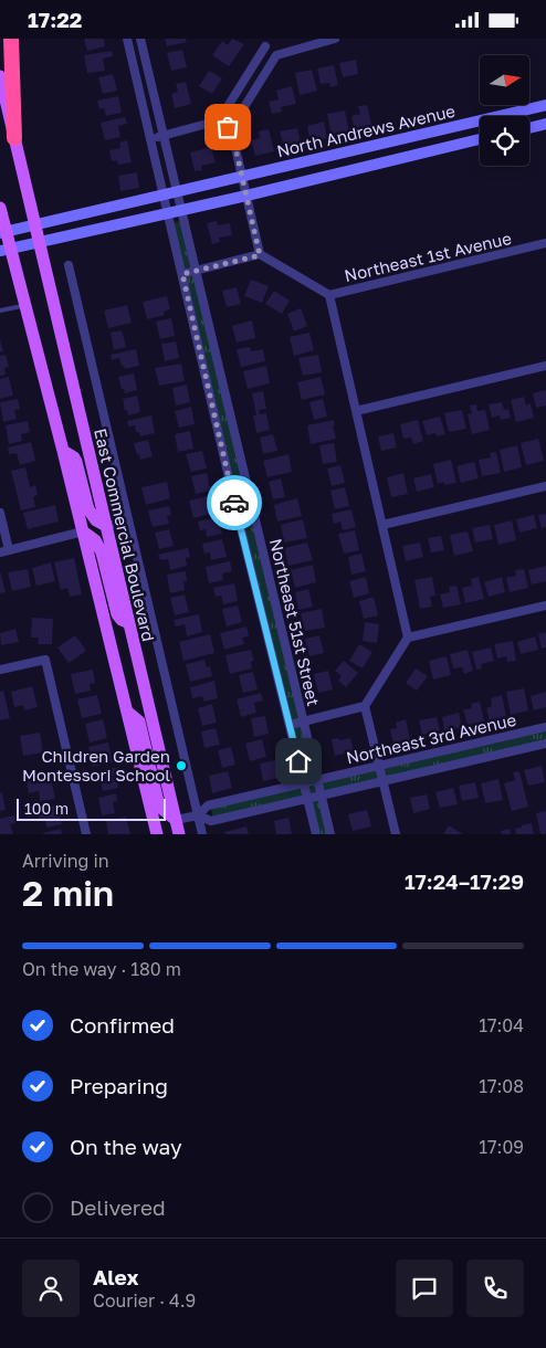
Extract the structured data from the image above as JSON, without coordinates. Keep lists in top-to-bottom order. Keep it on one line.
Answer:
{"streets":{"main road":["North Andrews Avenue","East Commercial Boulevard"],"street":["Northeast 1st Avenue","Northeast 51st Street","Northeast 3rd Avenue"]},"crossings":[["North Andrews Avenue","East Commercial Boulevard"],["North Andrews Avenue","Northeast 51st Street"],["East Commercial Boulevard","Northeast 3rd Avenue"],["Northeast 51st Street","Northeast 3rd Avenue"]],"places":["Children Garden Montessori School"],"scale_bar":"100 m","north":"right","page":{"status":"17:22","scale":"100 m","heading":["2 min","Arriving in","17:24–17:29"],"panel":["Alex","Courier · 4.9"],"bar":"On the way · 180 m","list":[["Confirmed","17:04"],["Preparing","17:08"],["On the way","17:09"],"Delivered"]}}
